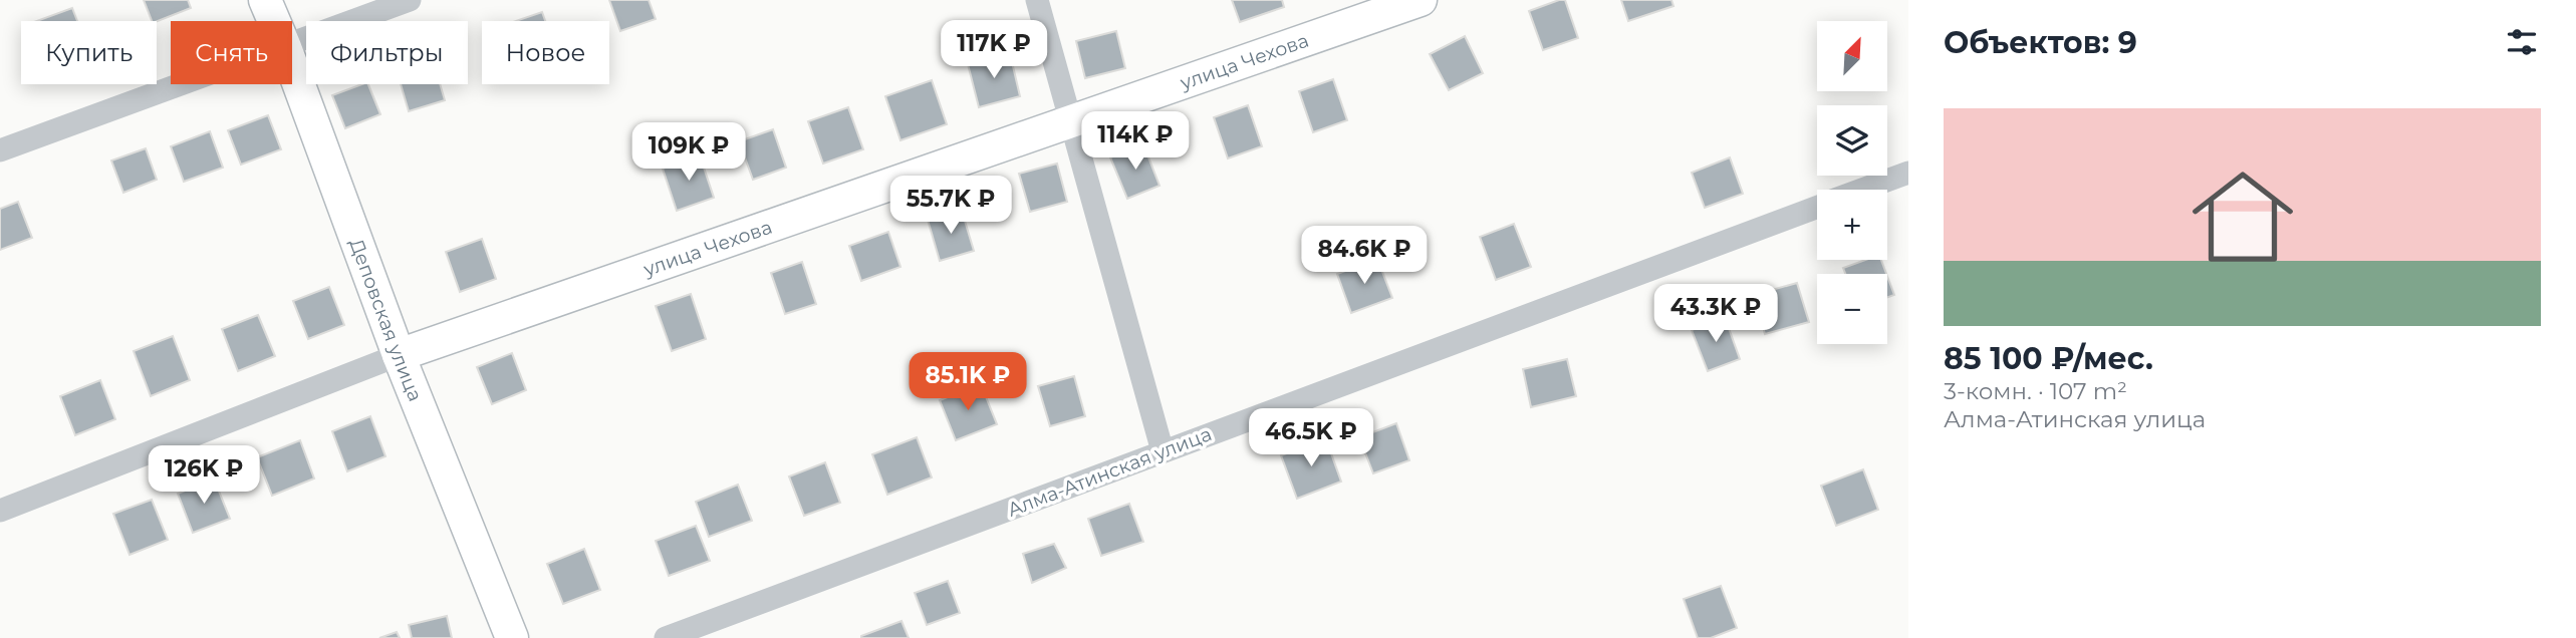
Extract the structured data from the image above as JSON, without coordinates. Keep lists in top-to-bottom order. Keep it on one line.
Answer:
{"streets":{"street":["улица Чехова","Деповская улица","Алма-Атинская улица"]},"crossings":[["улица Чехова","Деповская улица"]],"north":"top right","page":{"heading":"Объектов: 9","price":["117K ₽","114K ₽","109K ₽","55.7K ₽","84.6K ₽","43.3K ₽","85.1K ₽","46.5K ₽","126K ₽"],"map_buttons":["+","−"],"chip":["Купить","Снять","Фильтры","Новое"],"list":[{"name":"85 100 ₽/мес.","note":"3-комн. · 107 m² · Алма-Атинская улица"}]}}
